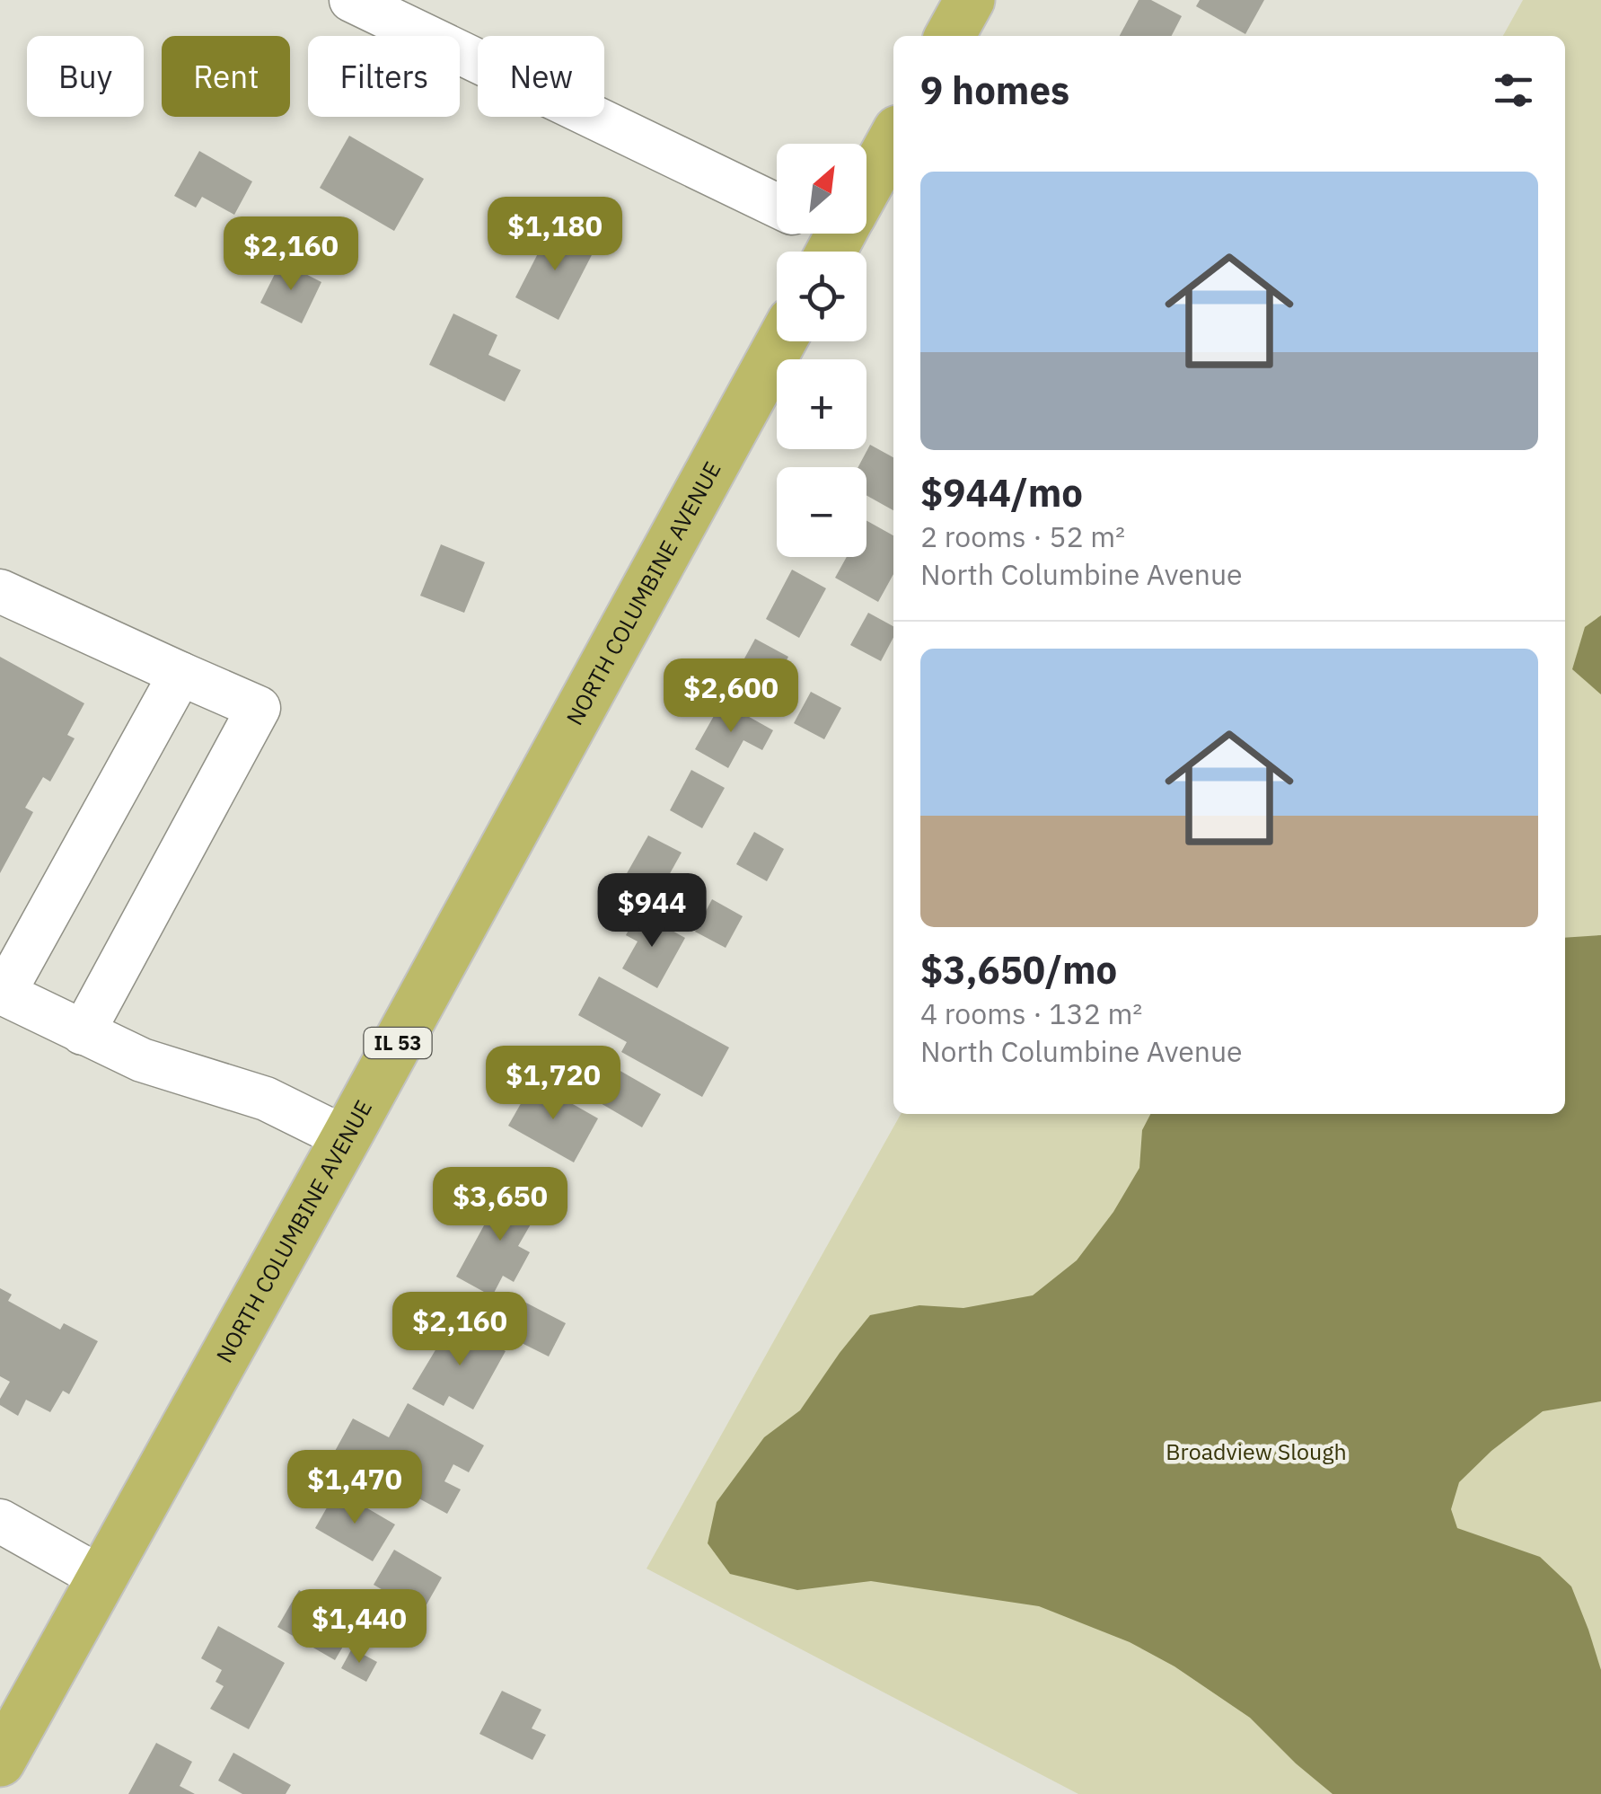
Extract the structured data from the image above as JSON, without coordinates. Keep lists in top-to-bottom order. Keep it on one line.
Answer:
{"streets":{"main road":["NORTH COLUMBINE AVENUE","IL 53"]},"parks":["Broadview Slough"],"north":"top right","page":{"chip":["Buy","Rent","Filters","New"],"heading":"9 homes","map_buttons":["+","−"],"list":[{"name":"$944/mo","note":"2 rooms · 52 m² · North Columbine Avenue"},{"name":"$3,650/mo","note":"4 rooms · 132 m² · North Columbine Avenue"}],"price":["$1,180","$2,160","$2,600","$944","$1,720","$3,650","$2,160","$1,470","$1,440"]}}
